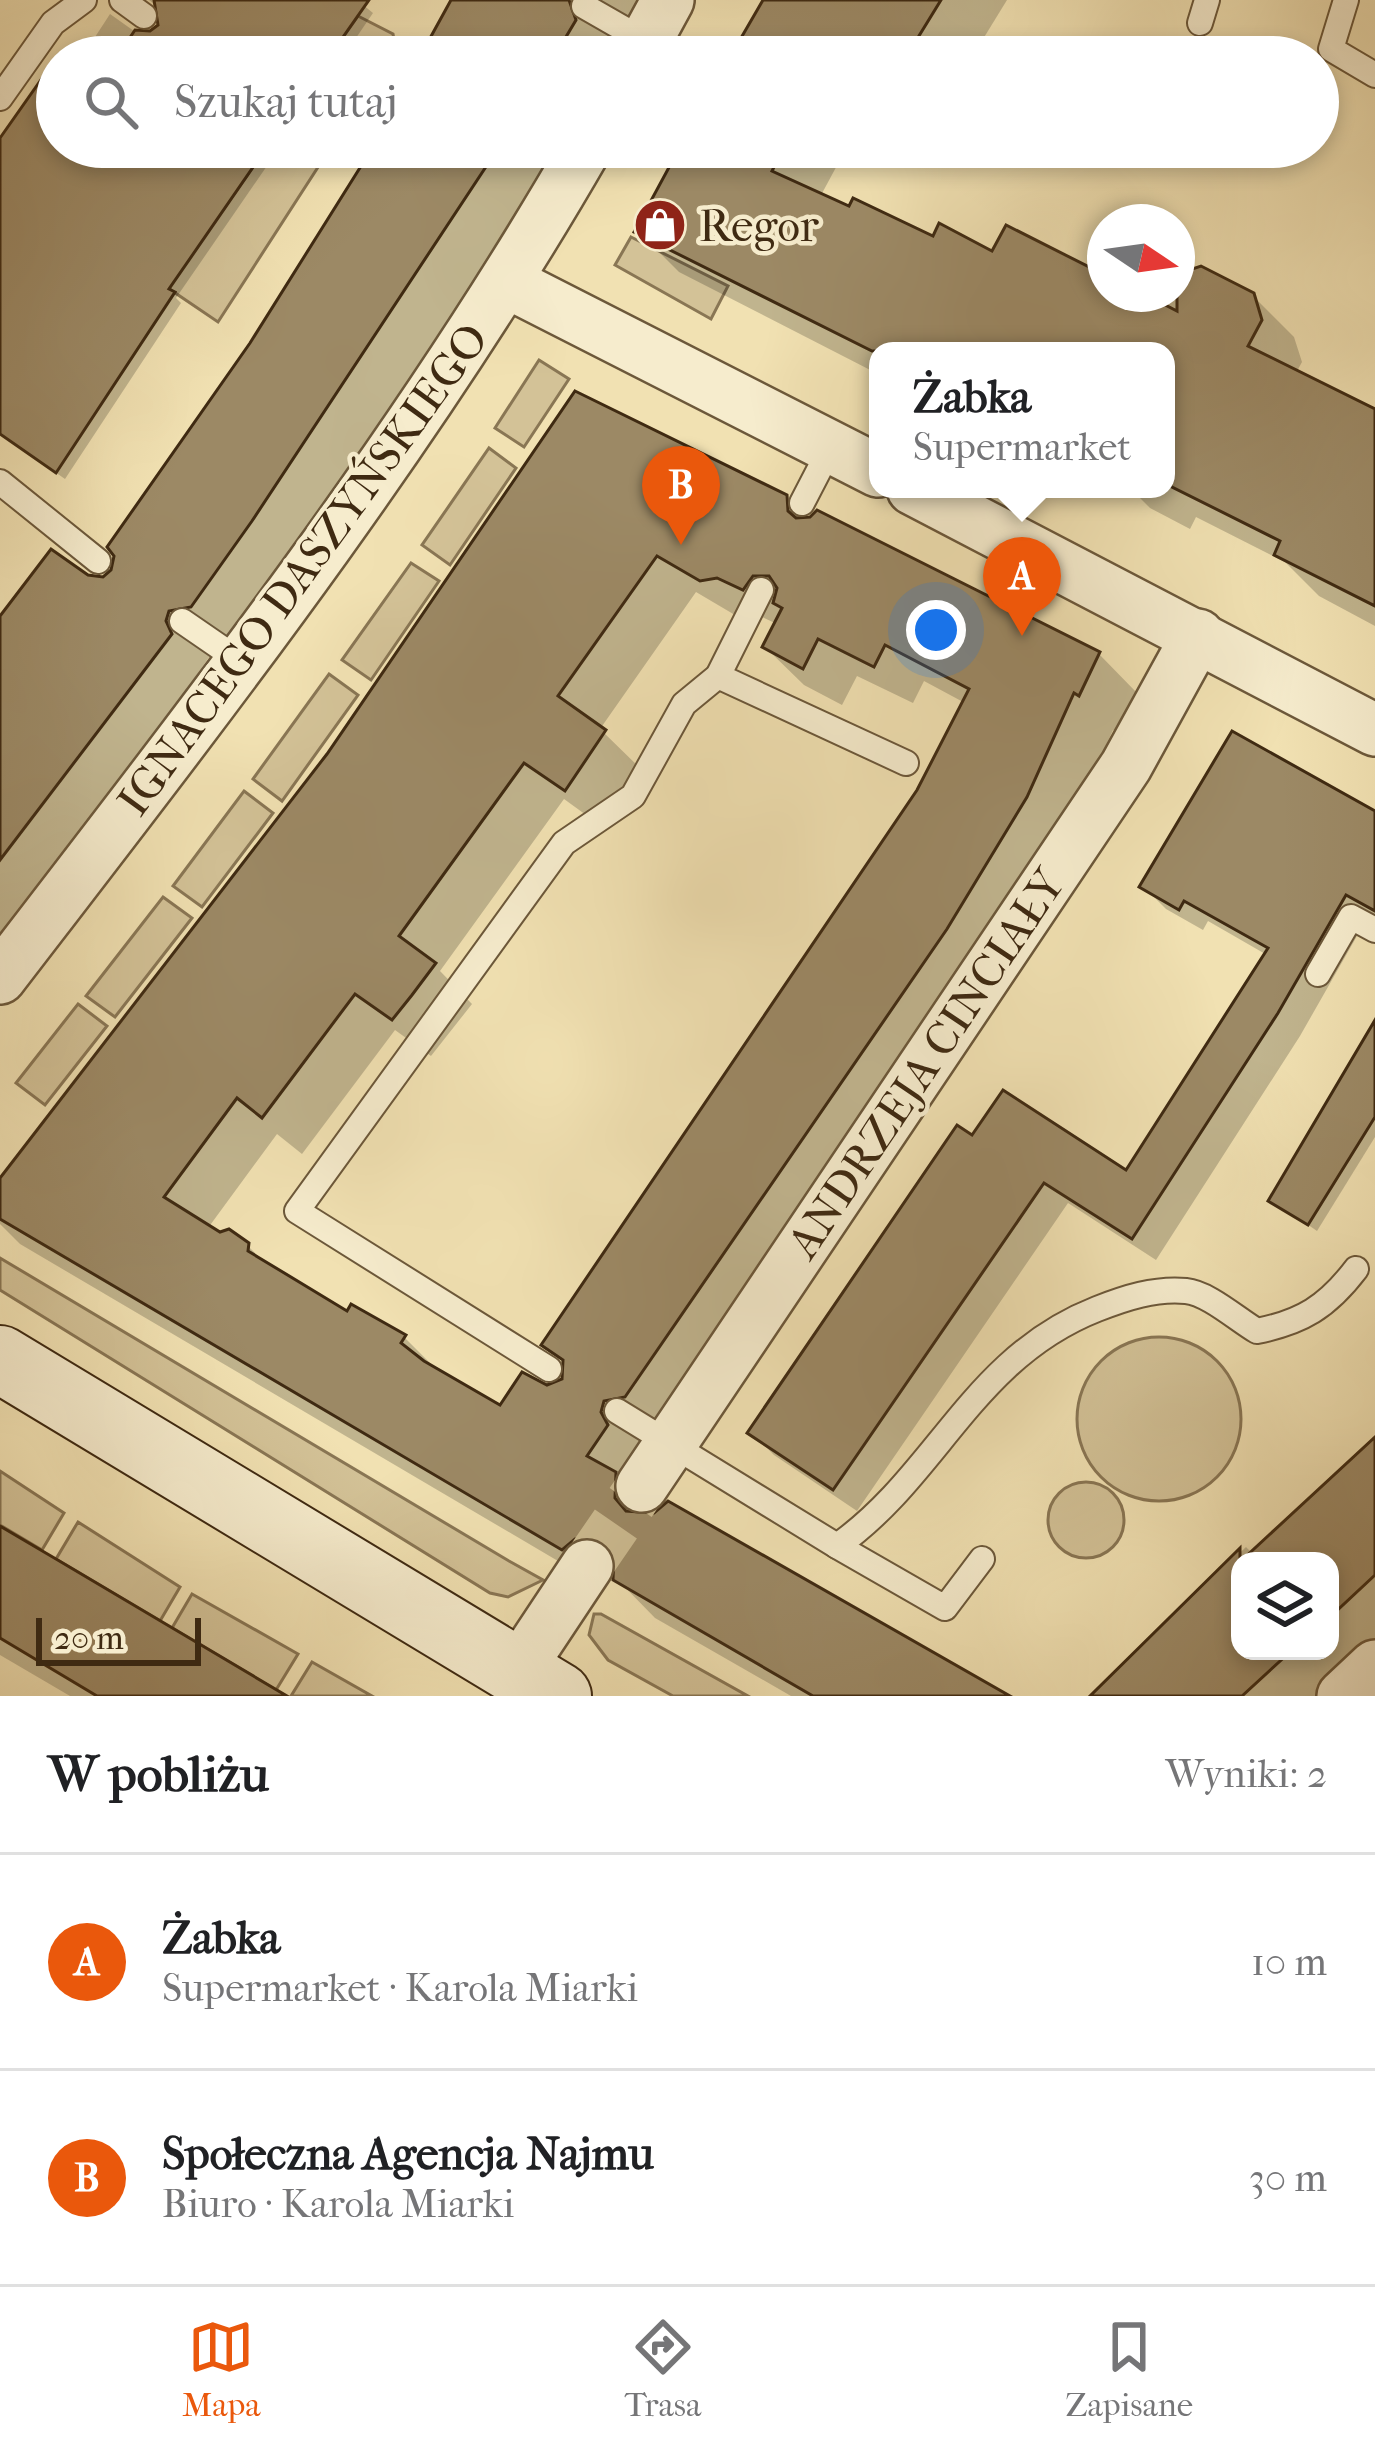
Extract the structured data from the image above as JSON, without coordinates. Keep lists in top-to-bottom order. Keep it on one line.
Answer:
{"streets":{"street":["IGNACEGO DASZYŃSKIEGO","ANDRZEJA CINCIAŁY"]},"places":{"shop":["Regor"]},"scale_bar":"20 m","north":"right","page":{"search":"Szukaj tutaj","popup":["Żabka","Supermarket"],"pins":["B","A"],"scale":"20 m","heading":["W pobliżu","Wyniki: 2"],"list":[{"mark":"A","name":"Żabka","note":"Supermarket · Karola Miarki","value":"10 m"},{"mark":"B","name":"Społeczna Agencja Najmu","note":"Biuro · Karola Miarki","value":"30 m"}],"nav":["Mapa","Trasa","Zapisane"]}}
